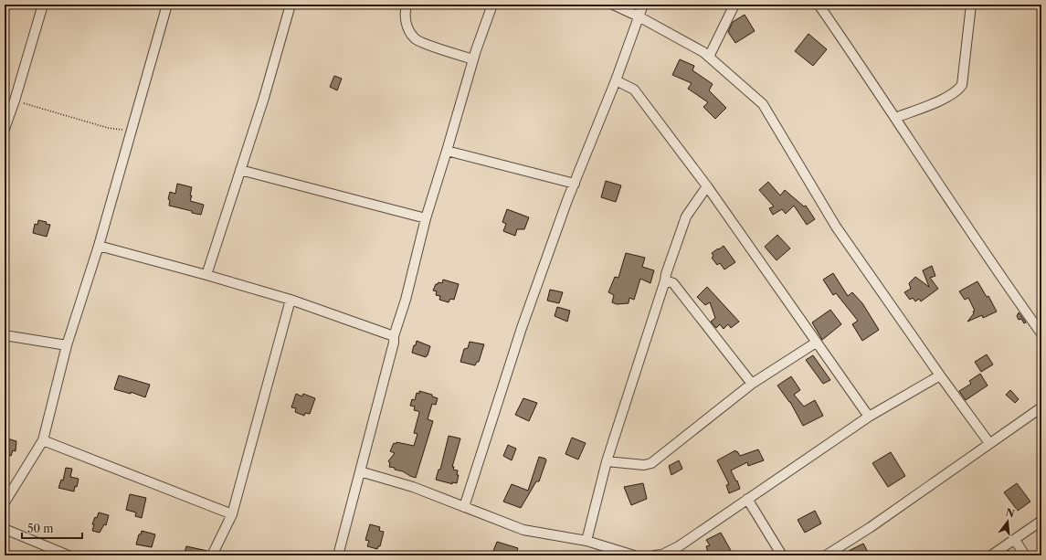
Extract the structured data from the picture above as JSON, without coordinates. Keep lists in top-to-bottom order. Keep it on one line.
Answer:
{"scale_bar":"50 m","north":"top"}
